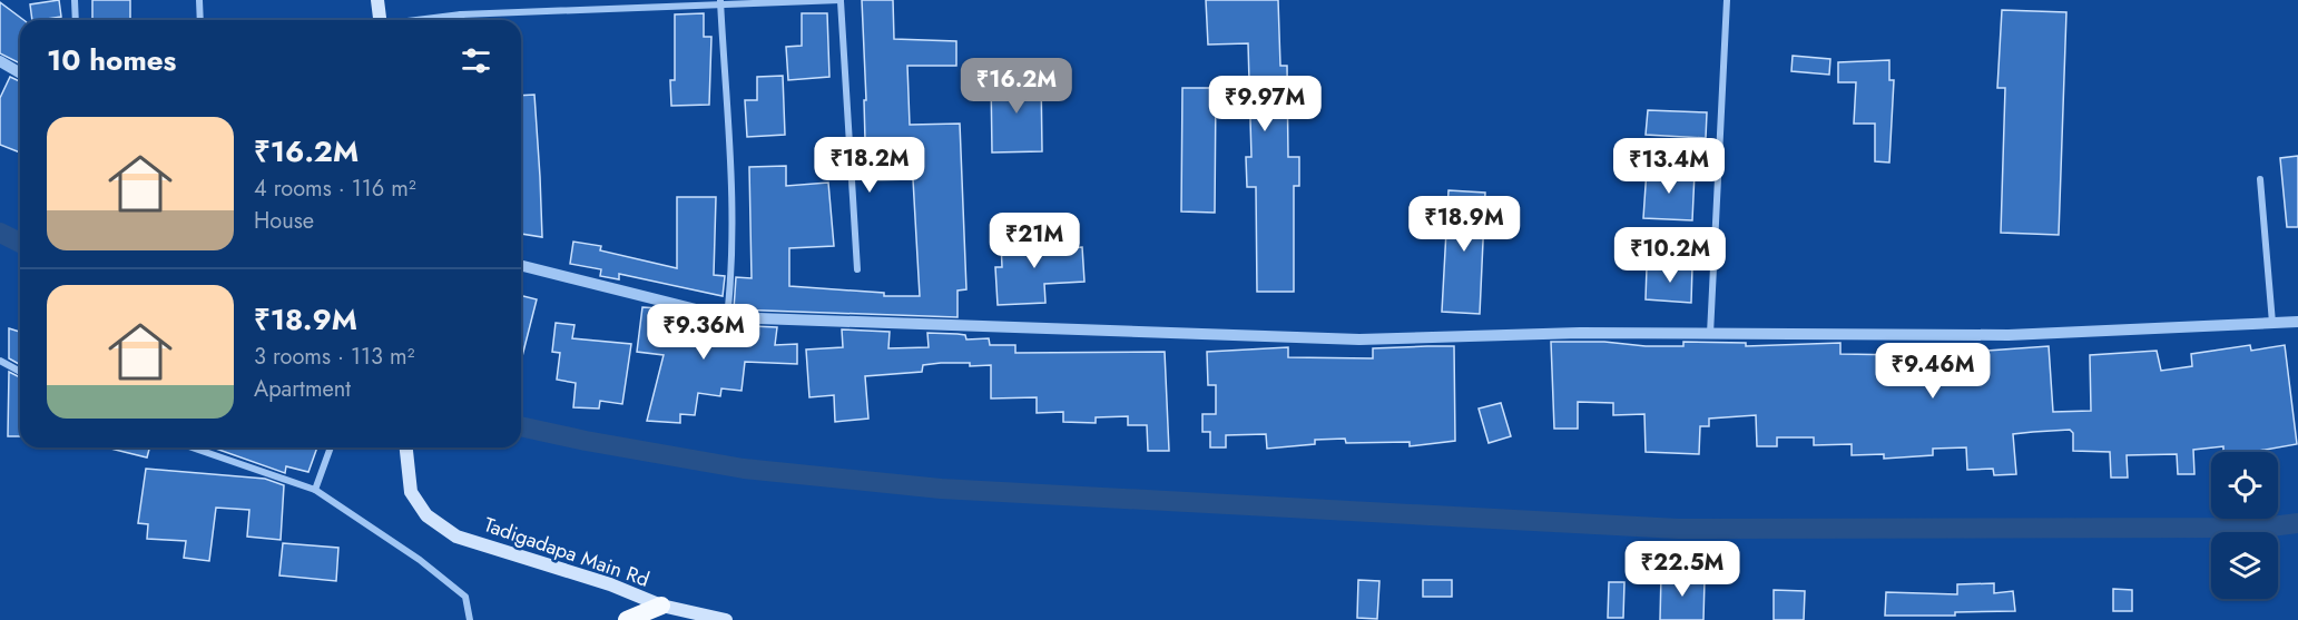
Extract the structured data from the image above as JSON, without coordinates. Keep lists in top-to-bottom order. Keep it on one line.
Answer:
{"streets":{"main road":["Tadigadapa Main Rd"]},"page":{"heading":"10 homes","price":["₹16.2M","₹9.97M","₹18.2M","₹13.4M","₹18.9M","₹21M","₹10.2M","₹9.36M","₹9.46M","₹22.5M"],"list":[{"name":"₹16.2M","note":"4 rooms · 116 m² · House"},{"name":"₹18.9M","note":"3 rooms · 113 m² · Apartment"}]}}
